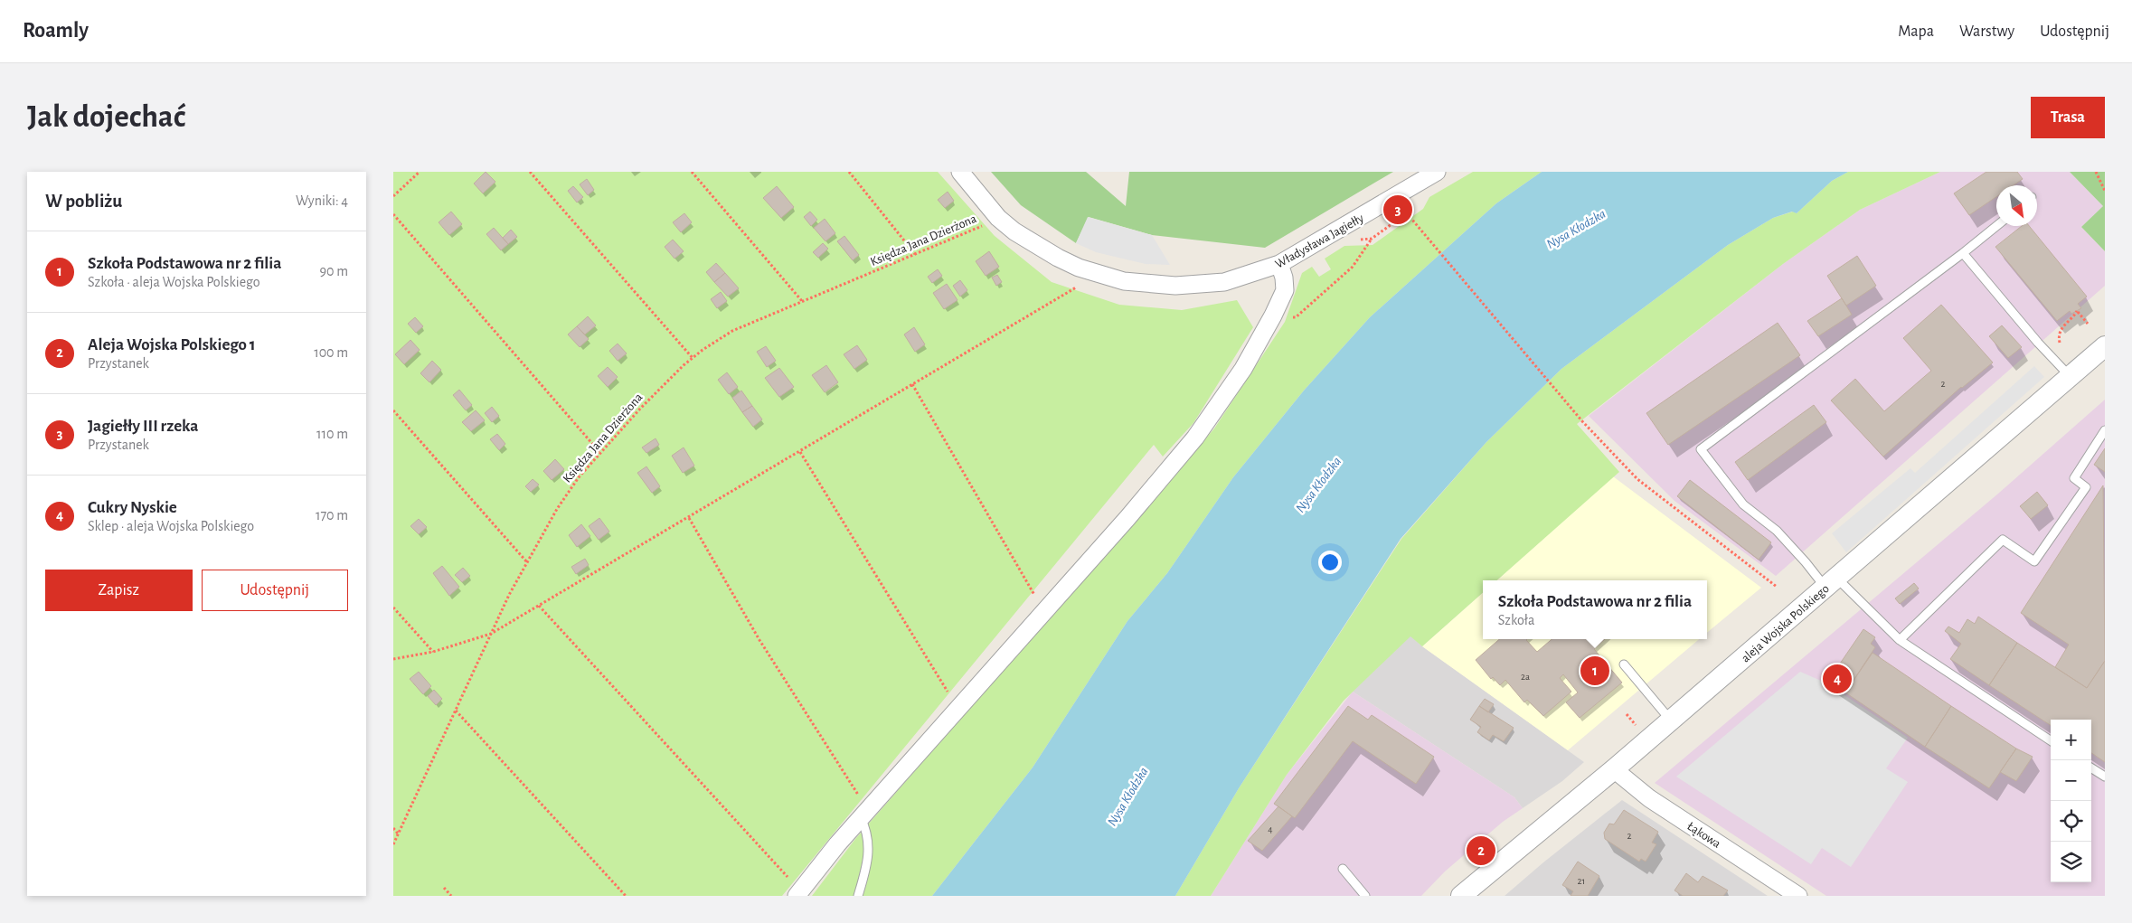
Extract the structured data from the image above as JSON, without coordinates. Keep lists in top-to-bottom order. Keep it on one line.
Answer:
{"streets":{"street":["Władysława Jagiełły","aleja Wojska Polskiego","Łąkowa"],"path":["Księdza Jana Dzierżona"]},"crossings":[["Księdza Jana Dzierżona","Władysława Jagiełły"],["aleja Wojska Polskiego","Łąkowa"]],"water":["Nysa Kłodzka"],"house_numbers":["2","2a","4","2","21"],"north":"bottom right","page":{"header":"Roamly","nav":["Mapa","Warstwy","Udostępnij"],"buttons":["Trasa",["Zapisz","Udostępnij"]],"title":"Jak dojechać","heading":["W pobliżu","Wyniki: 4"],"pins":["3","1","4","2"],"list":[{"mark":"1","name":"Szkoła Podstawowa nr 2 filia","note":"Szkoła · aleja Wojska Polskiego","value":"90 m"},{"mark":"2","name":"Aleja Wojska Polskiego 1","note":"Przystanek","value":"100 m"},{"mark":"3","name":"Jagiełły III rzeka","note":"Przystanek","value":"110 m"},{"mark":"4","name":"Cukry Nyskie","note":"Sklep · aleja Wojska Polskiego","value":"170 m"}],"popup":["Szkoła Podstawowa nr 2 filia","Szkoła"],"map_buttons":["+","−"]}}
